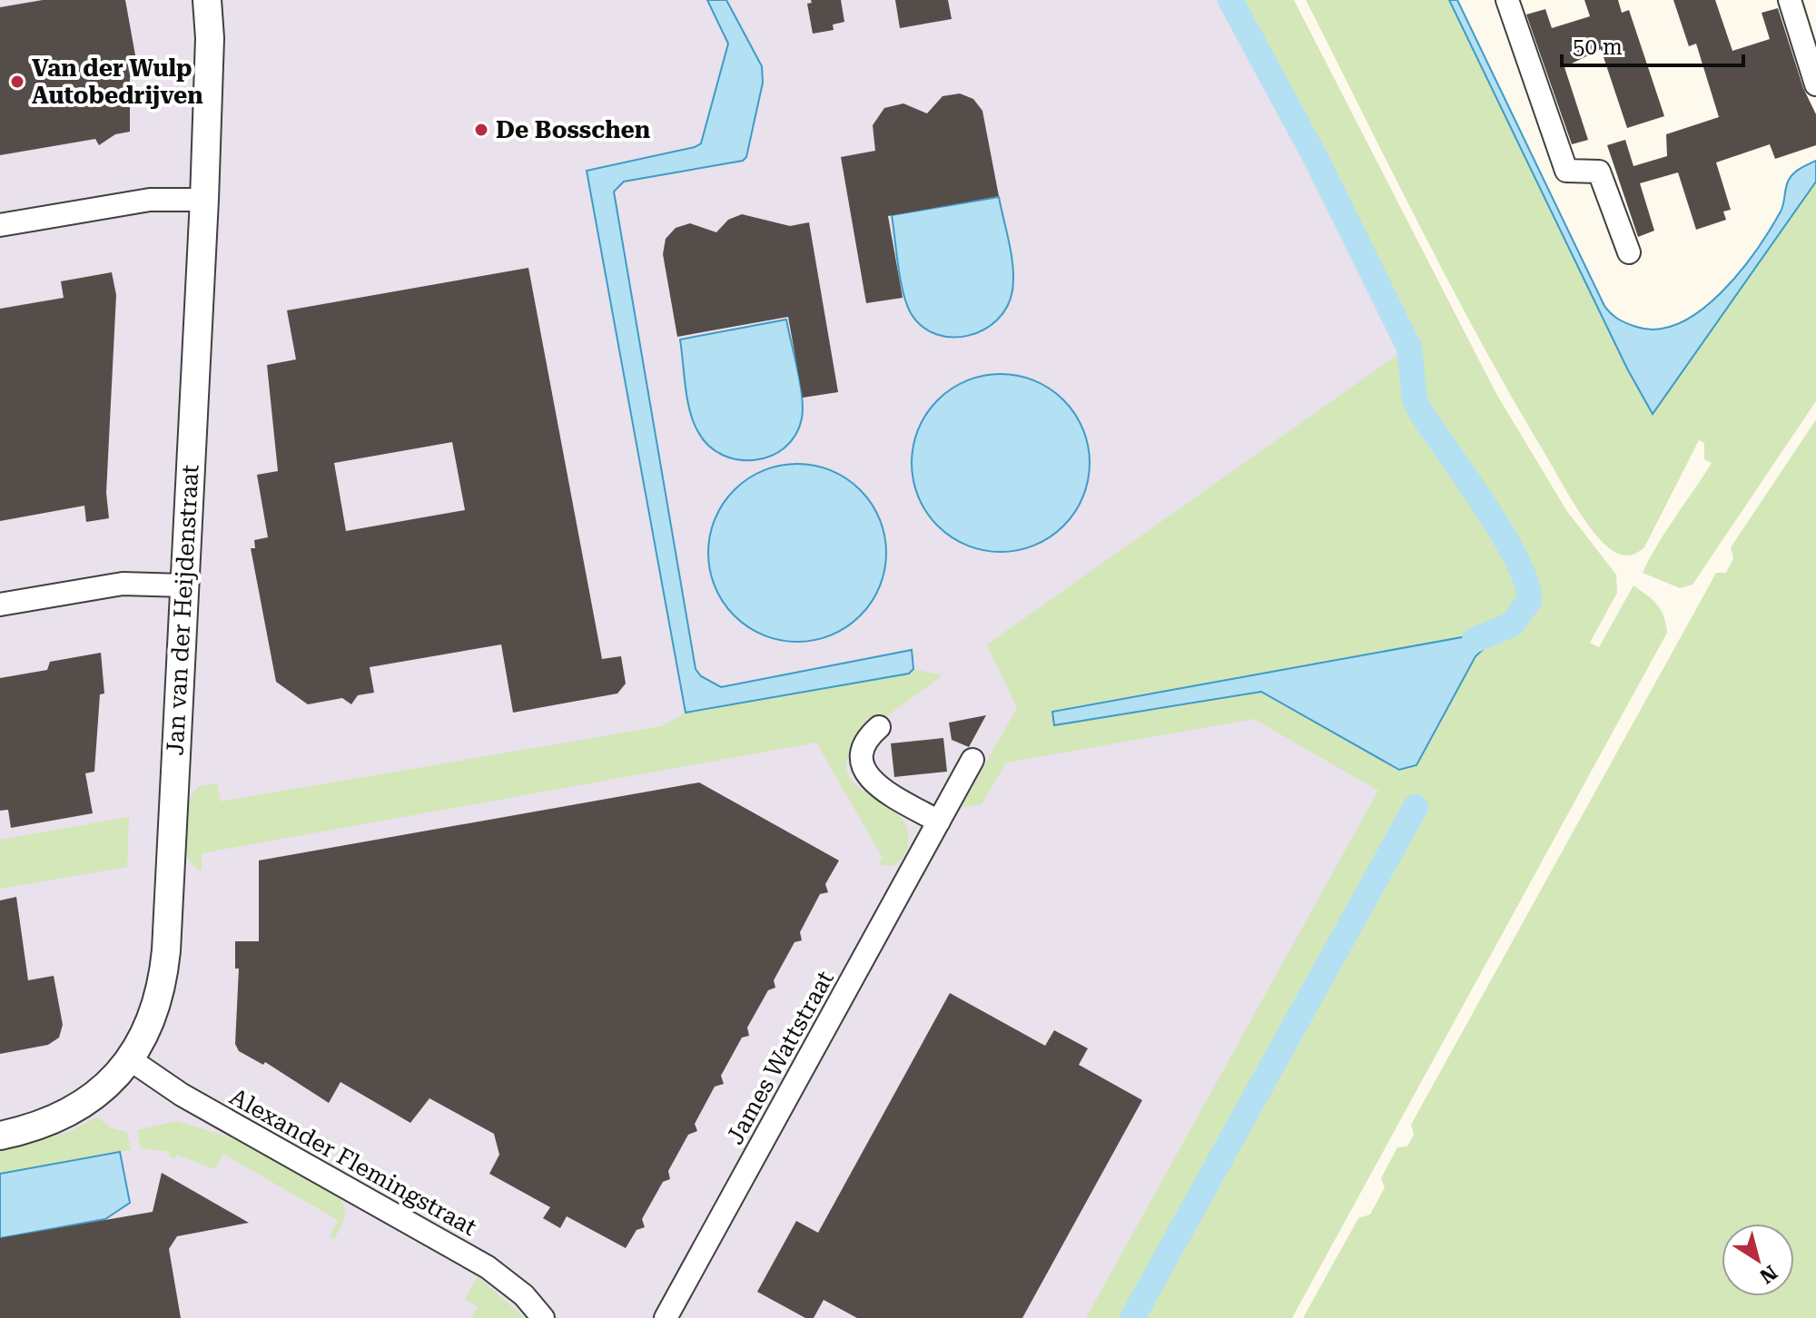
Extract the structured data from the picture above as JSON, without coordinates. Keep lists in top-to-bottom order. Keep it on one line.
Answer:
{"streets":{"street":["Jan van der Heijdenstraat","James Wattstraat","Alexander Flemingstraat"]},"crossings":[["Jan van der Heijdenstraat","Alexander Flemingstraat"]],"places":["Van der Wulp Autobedrijven","De Bosschen"],"scale_bar":"50 m","north":"bottom right"}
